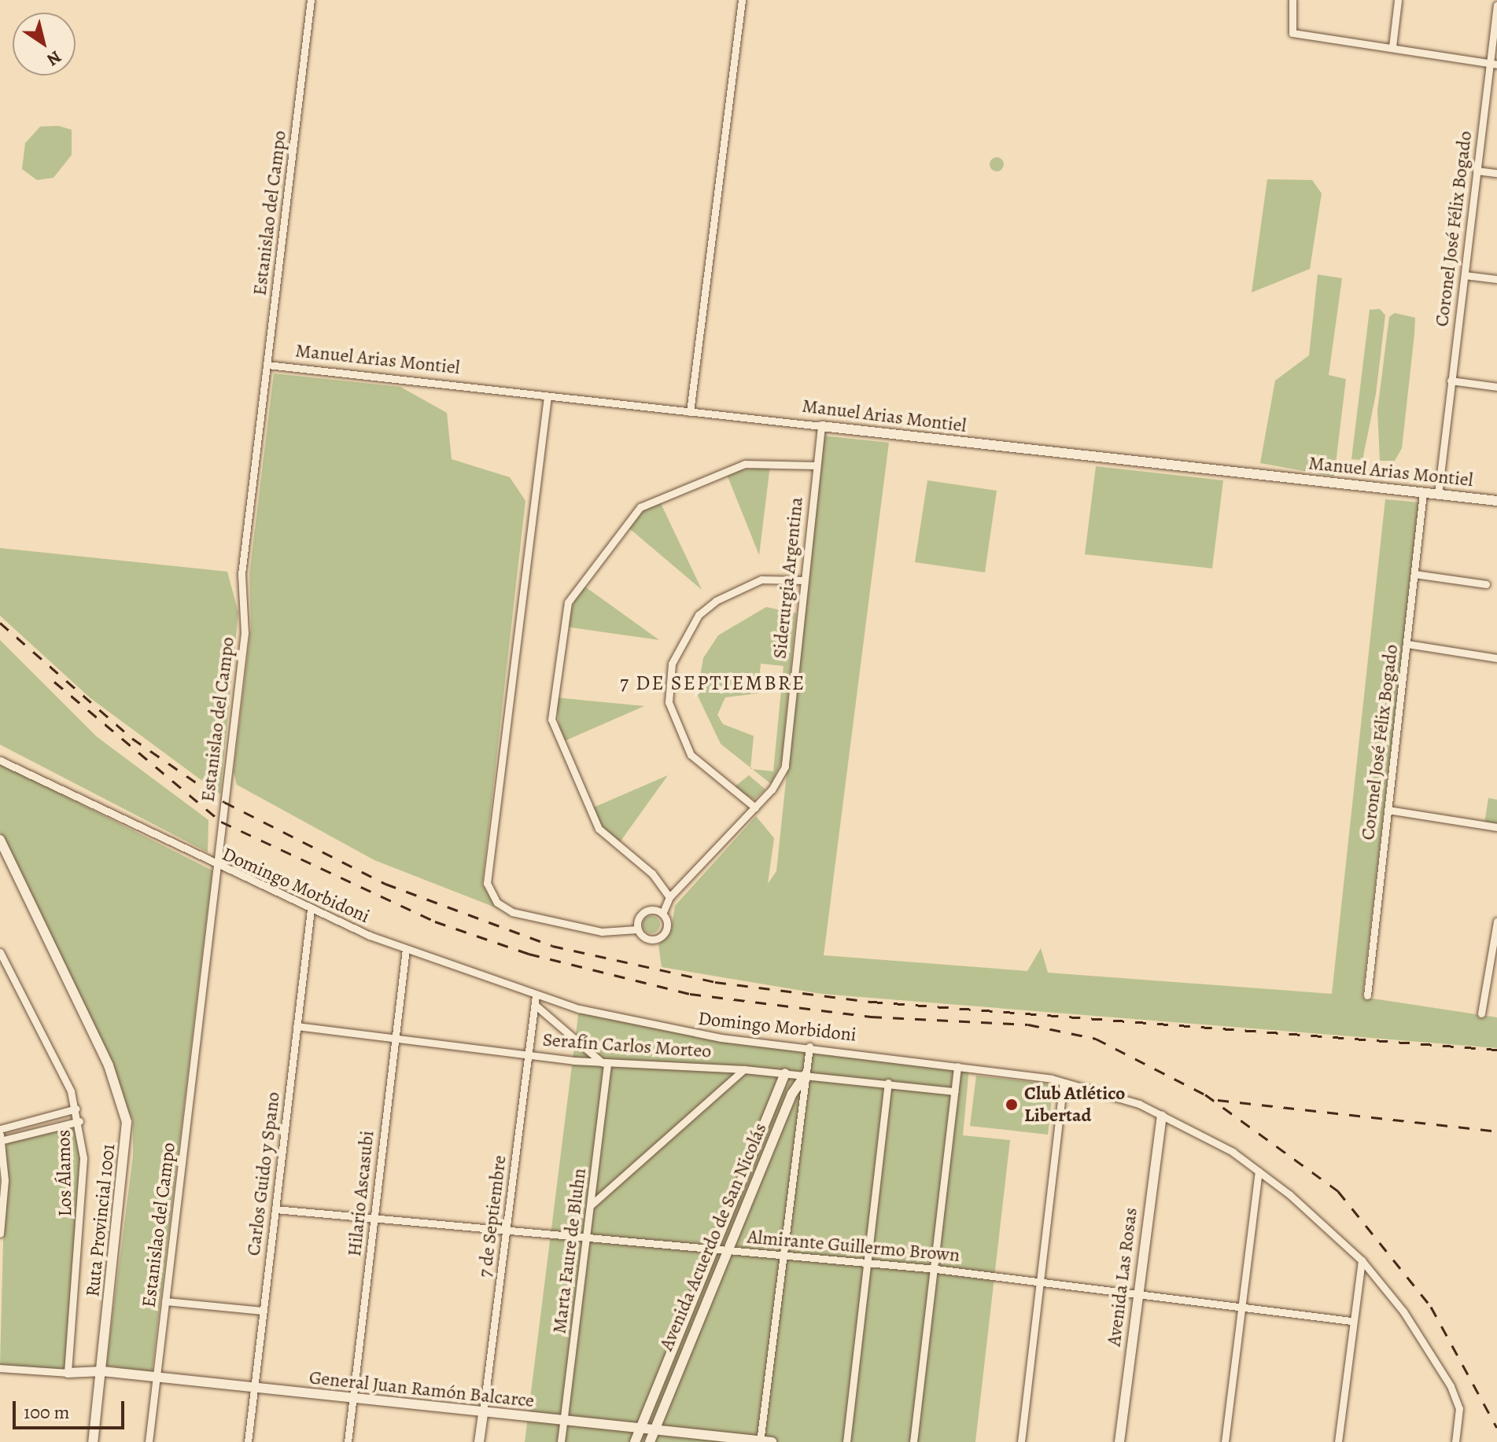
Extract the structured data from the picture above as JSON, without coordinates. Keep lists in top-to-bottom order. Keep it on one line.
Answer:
{"streets":{"street":["Estanislao del Campo","Coronel José Félix Bogado","Manuel Arias Montiel","Siderurgia Argentina","Domingo Morbidoni","Serafín Carlos Morteo","Los Álamos","Carlos Guido y Spano","Hilario Ascasubi","7 de Septiembre","Ruta Provincial 1001","Avenida Acuerdo de San Nicolás","Almirante Guillermo Brown","Marta Faure de Bluhn","Avenida Las Rosas","General Juan Ramón Balcarce"]},"crossings":[["Estanislao del Campo","Manuel Arias Montiel"],["Estanislao del Campo","Domingo Morbidoni"],["Estanislao del Campo","General Juan Ramón Balcarce"],["Coronel José Félix Bogado","Manuel Arias Montiel"],["Manuel Arias Montiel","Siderurgia Argentina"],["Domingo Morbidoni","Carlos Guido y Spano"],["Domingo Morbidoni","Hilario Ascasubi"],["Domingo Morbidoni","7 de Septiembre"],["Domingo Morbidoni","Avenida Acuerdo de San Nicolás"],["Domingo Morbidoni","Avenida Las Rosas"],["Serafín Carlos Morteo","Carlos Guido y Spano"],["Serafín Carlos Morteo","Hilario Ascasubi"],["Serafín Carlos Morteo","7 de Septiembre"],["Serafín Carlos Morteo","Avenida Acuerdo de San Nicolás"],["Serafín Carlos Morteo","Marta Faure de Bluhn"],["Los Álamos","General Juan Ramón Balcarce"],["Carlos Guido y Spano","Almirante Guillermo Brown"],["Carlos Guido y Spano","General Juan Ramón Balcarce"],["Hilario Ascasubi","Almirante Guillermo Brown"],["Hilario Ascasubi","General Juan Ramón Balcarce"],["7 de Septiembre","Almirante Guillermo Brown"],["7 de Septiembre","General Juan Ramón Balcarce"],["Ruta Provincial 1001","General Juan Ramón Balcarce"],["Avenida Acuerdo de San Nicolás","Almirante Guillermo Brown"],["Avenida Acuerdo de San Nicolás","General Juan Ramón Balcarce"],["Almirante Guillermo Brown","Marta Faure de Bluhn"],["Almirante Guillermo Brown","Avenida Las Rosas"],["Marta Faure de Bluhn","General Juan Ramón Balcarce"]],"districts":["7 DE SEPTIEMBRE"],"places":["Club Atlético Libertad"],"scale_bar":"100 m","north":"bottom right"}
